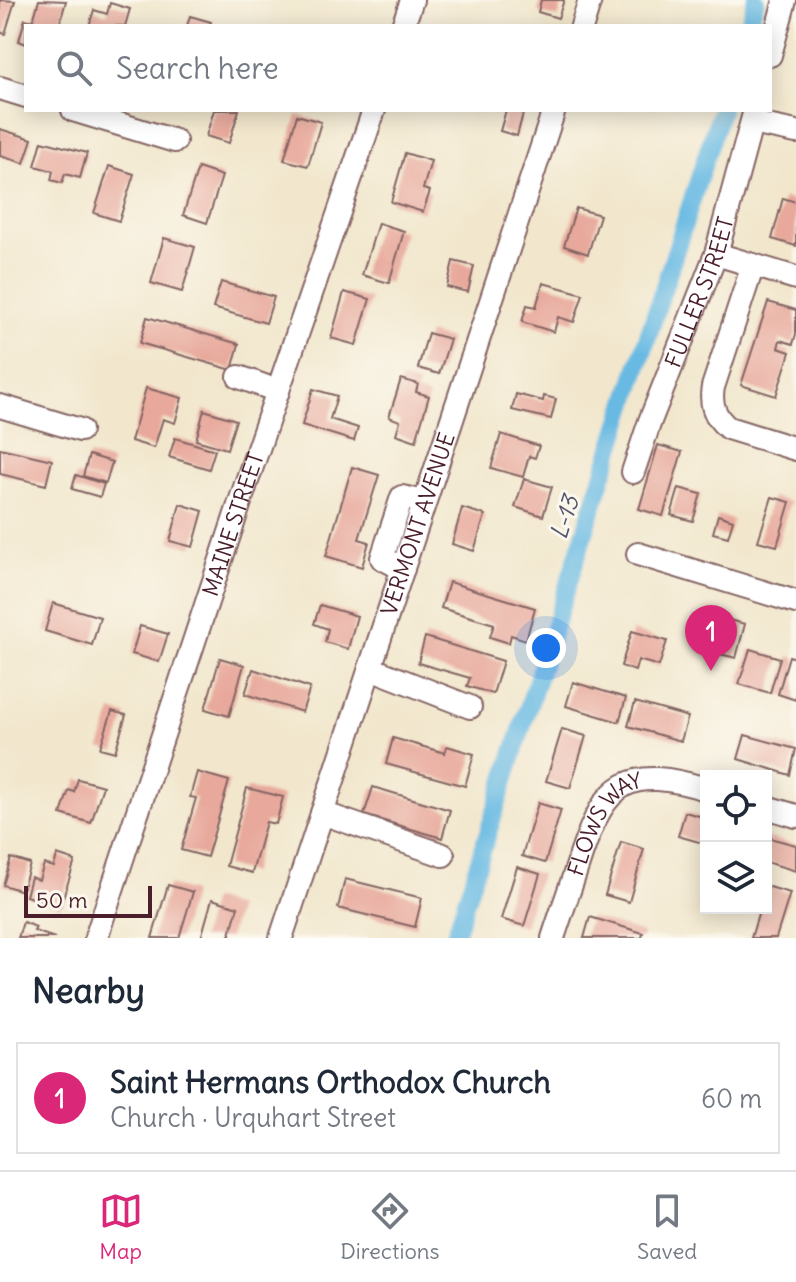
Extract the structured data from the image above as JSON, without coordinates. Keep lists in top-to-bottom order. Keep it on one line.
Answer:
{"streets":{"street":["FULLER STREET","MAINE STREET","VERMONT AVENUE","FLOWS WAY"]},"water":["L-13"],"scale_bar":"50 m","page":{"search":"Search here","pins":"1","scale":"50 m","heading":"Nearby","list":[{"mark":"1","name":"Saint Hermans Orthodox Church","note":"Church · Urquhart Street","value":"60 m"}],"nav":["Map","Directions","Saved"]}}
